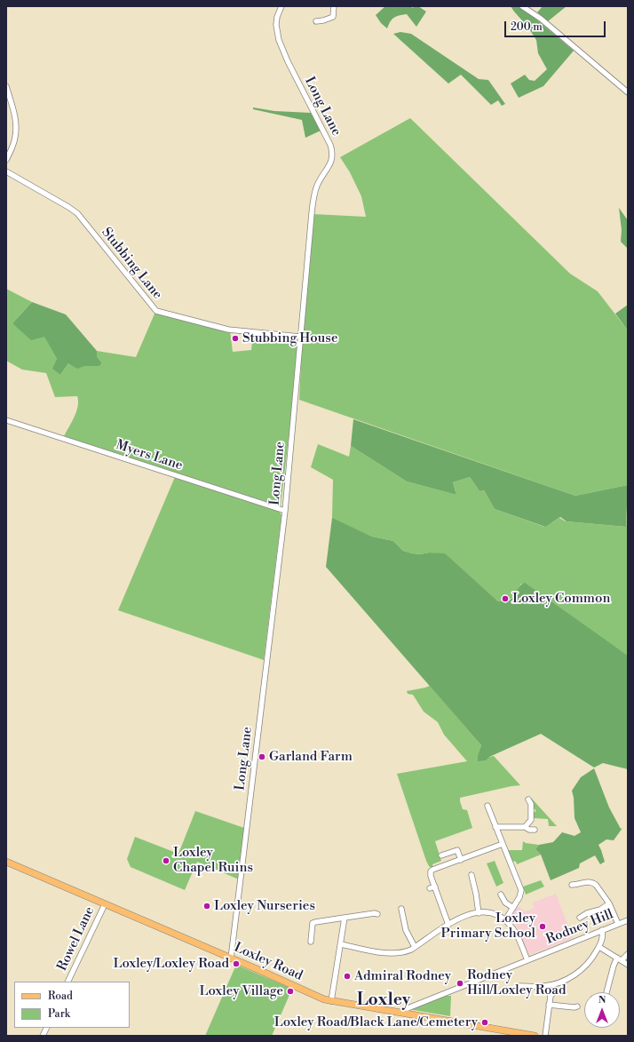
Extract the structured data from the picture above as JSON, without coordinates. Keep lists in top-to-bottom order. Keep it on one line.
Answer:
{"streets":{"main road":["Loxley Road"],"street":["Long Lane","Stubbing Lane","Myers Lane","Rodney Hill","Rowel Lane"]},"crossings":[["Long Lane","Stubbing Lane"],["Long Lane","Myers Lane"],["Long Lane","Loxley Road"],["Rodney Hill","Loxley Road"],["Rowel Lane","Loxley Road"]],"districts":["Loxley"],"places":["Stubbing House","Loxley Common","Garland Farm","Loxley Chapel Ruins","Loxley Nurseries","Loxley Primary School","Loxley/Loxley Road","Admiral Rodney","Rodney Hill/Loxley Road","Loxley Village","Loxley Road/Black Lane/Cemetery"],"legend":["Road","Park"],"scale_bar":"200 m","north":"top"}
